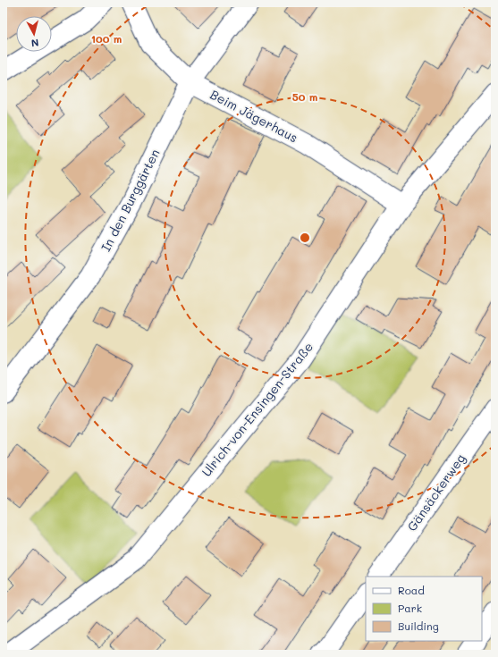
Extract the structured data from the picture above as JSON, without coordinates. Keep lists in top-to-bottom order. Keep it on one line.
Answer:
{"streets":{"street":["Beim Jägerhaus","In den Burggärten","Ulrich-von-Ensingen-Straße","Gänsäckerweg"]},"crossings":[["Beim Jägerhaus","In den Burggärten"],["Beim Jägerhaus","Ulrich-von-Ensingen-Straße"]],"legend":["Road","Park","Building"],"north":"bottom","rings":["100 m","50 m"]}
